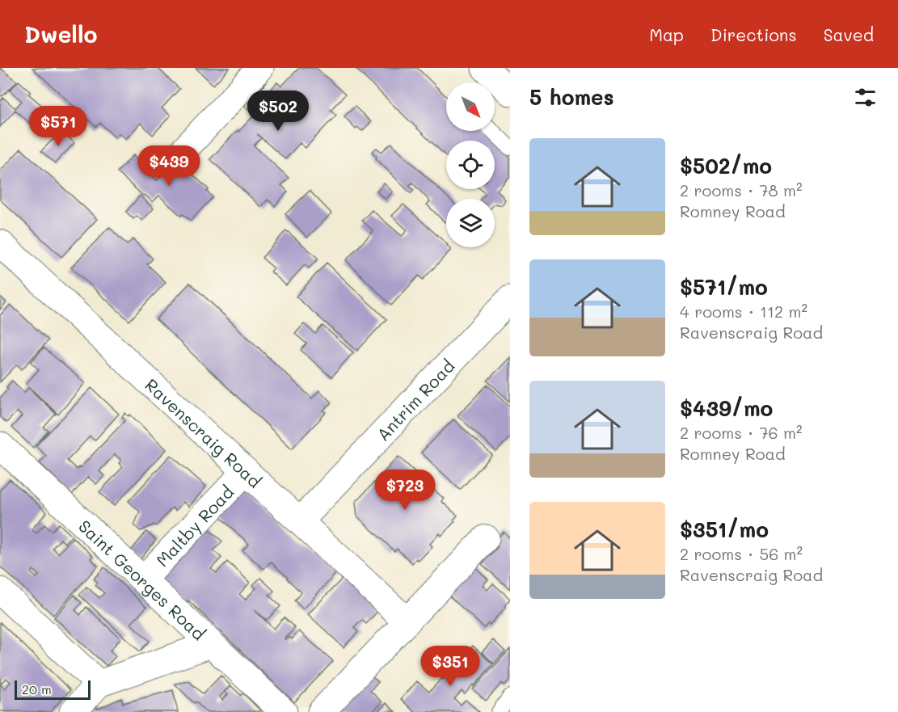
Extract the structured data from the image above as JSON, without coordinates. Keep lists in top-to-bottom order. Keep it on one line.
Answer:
{"streets":{"street":["Antrim Road","Ravenscraig Road","Maltby Road","Saint Georges Road"]},"crossings":[["Antrim Road","Ravenscraig Road"],["Ravenscraig Road","Maltby Road"],["Maltby Road","Saint Georges Road"]],"scale_bar":"20 m","north":"bottom right","page":{"header":"Dwello","nav":["Map","Directions","Saved"],"heading":"5 homes","price":["$502","$571","$439","$723","$351"],"list":[{"name":"$502/mo","note":"2 rooms · 78 m² · Romney Road"},{"name":"$571/mo","note":"4 rooms · 112 m² · Ravenscraig Road"},{"name":"$439/mo","note":"2 rooms · 76 m² · Romney Road"},{"name":"$351/mo","note":"2 rooms · 56 m² · Ravenscraig Road"}],"scale":"20 m"}}
